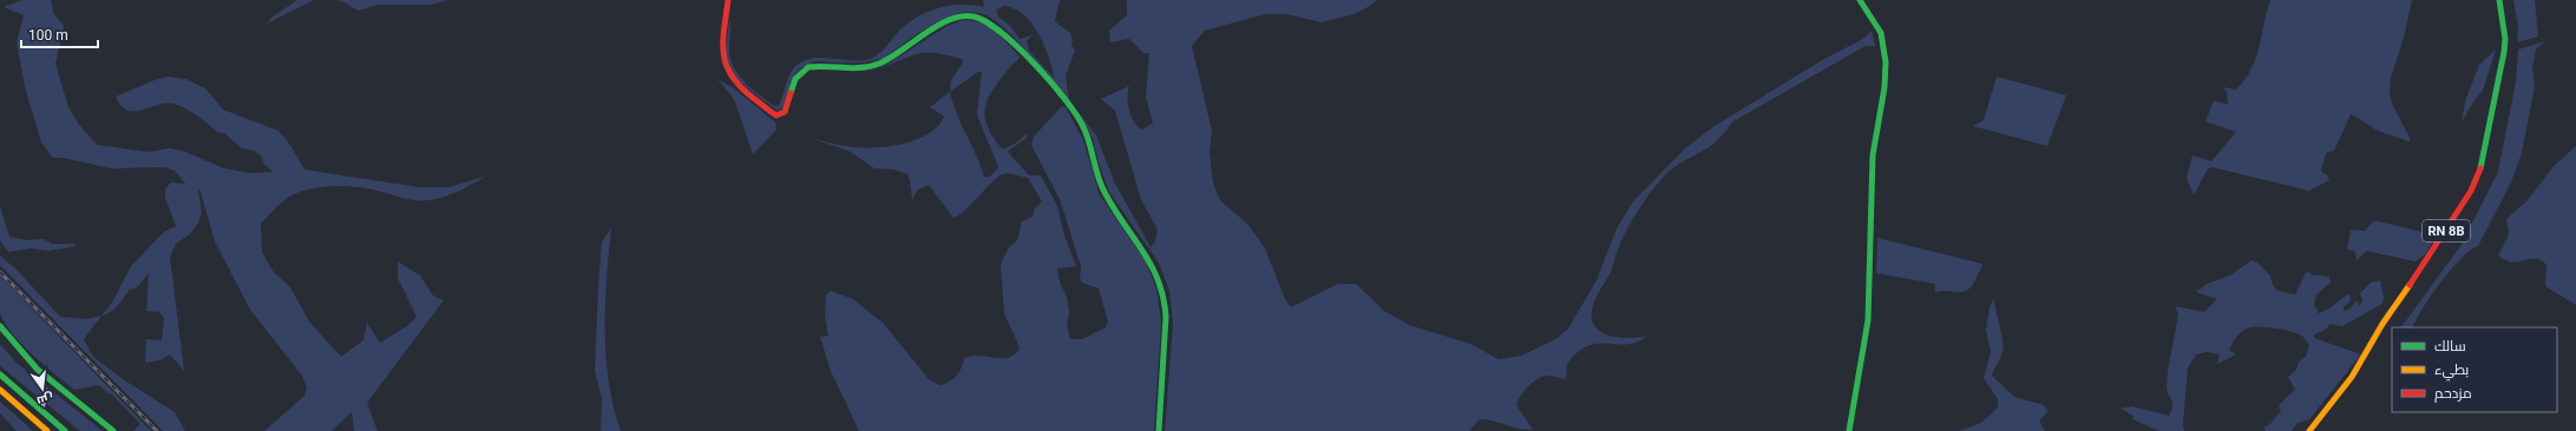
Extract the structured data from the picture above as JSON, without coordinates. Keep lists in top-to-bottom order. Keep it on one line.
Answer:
{"streets":{"main road":["RN 8B"]},"legend":["سالك","بطيء","مزدحم"],"scale_bar":"100 m","north":"bottom"}
